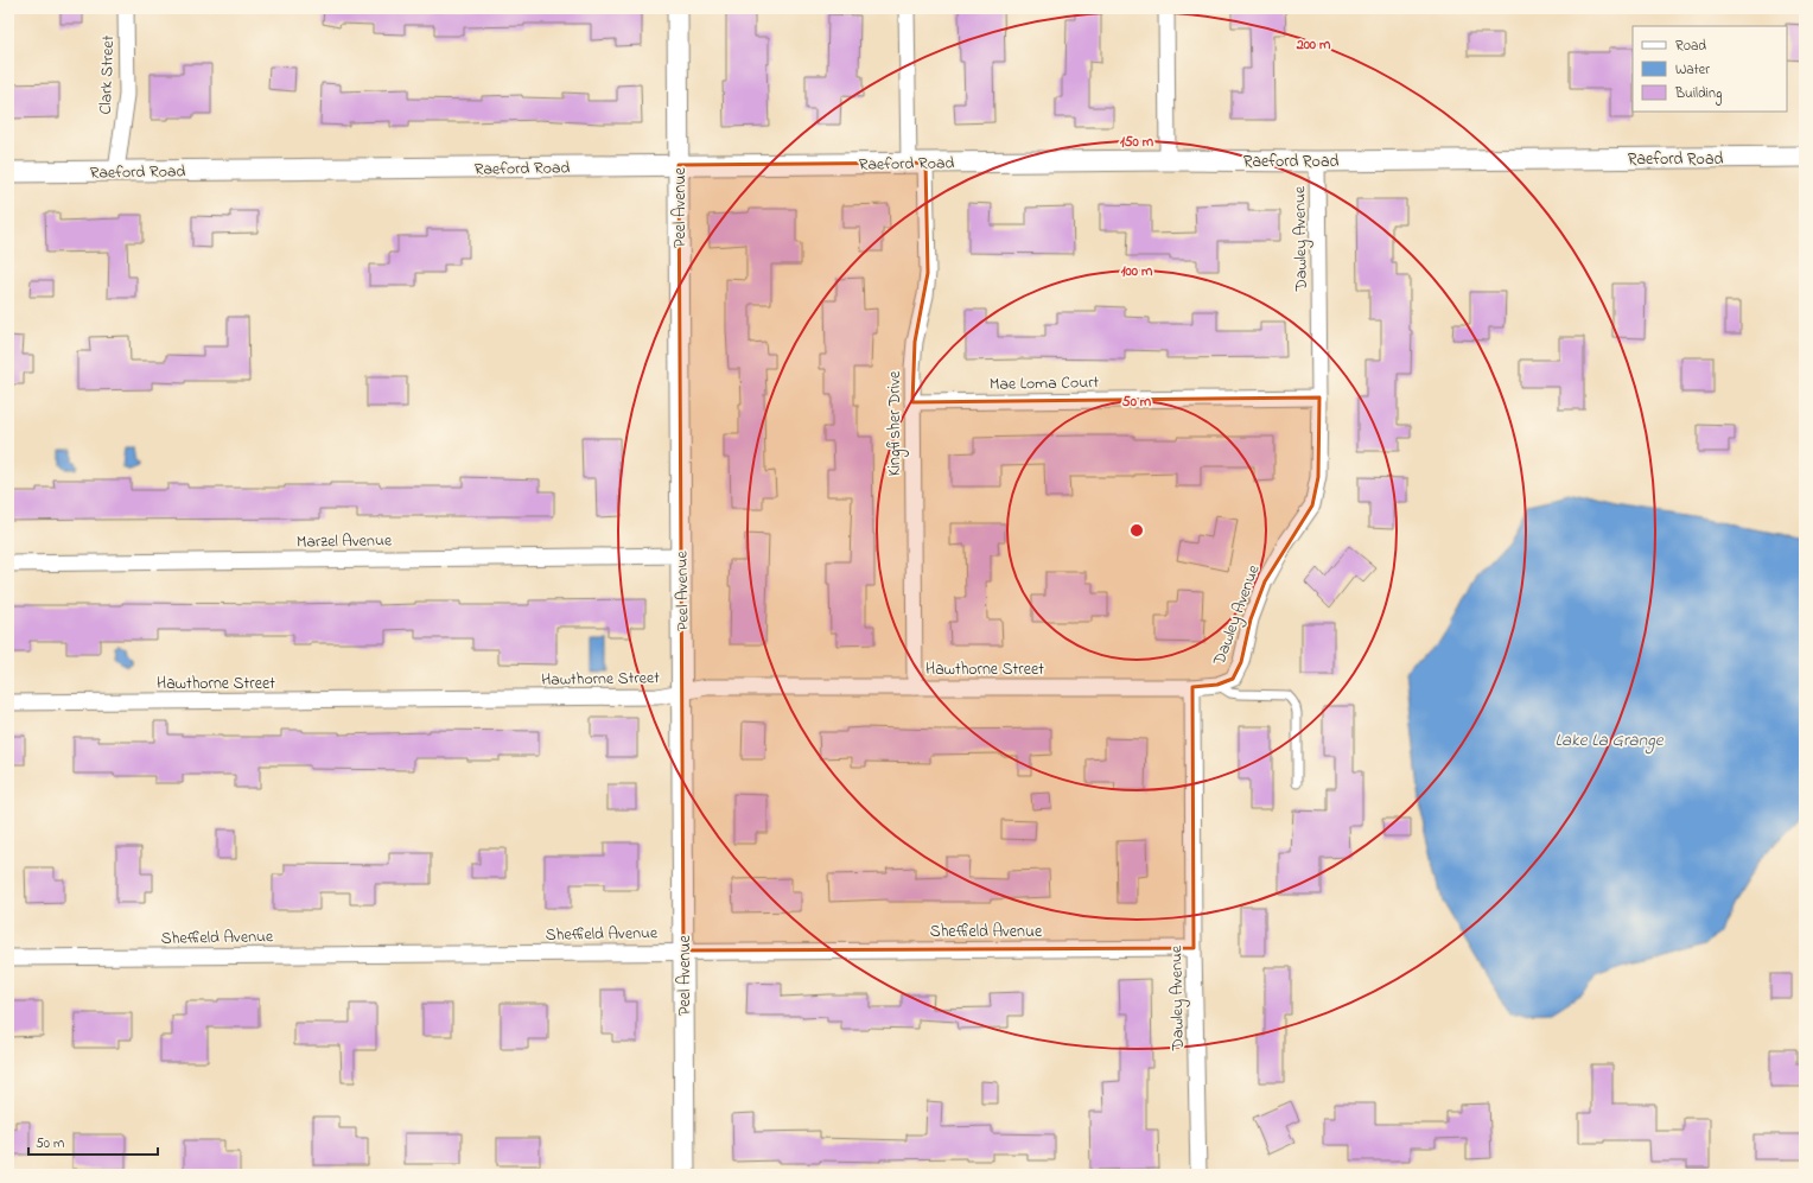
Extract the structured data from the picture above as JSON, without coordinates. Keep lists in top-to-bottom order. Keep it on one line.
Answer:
{"streets":{"street":["Clark Street","Raeford Road","Peel Avenue","Dawley Avenue","Mae Loma Court","Kingfisher Drive","Marzel Avenue","Hawthorne Street","Sheffield Avenue"]},"crossings":[["Clark Street","Raeford Road"],["Raeford Road","Peel Avenue"],["Raeford Road","Dawley Avenue"],["Raeford Road","Kingfisher Drive"],["Peel Avenue","Marzel Avenue"],["Peel Avenue","Hawthorne Street"],["Peel Avenue","Sheffield Avenue"],["Dawley Avenue","Mae Loma Court"],["Dawley Avenue","Hawthorne Street"],["Dawley Avenue","Sheffield Avenue"],["Mae Loma Court","Kingfisher Drive"],["Kingfisher Drive","Hawthorne Street"]],"water":["Lake La Grange"],"legend":["Road","Water","Building"],"scale_bar":"50 m","rings":["200 m","150 m","100 m","50 m"]}
